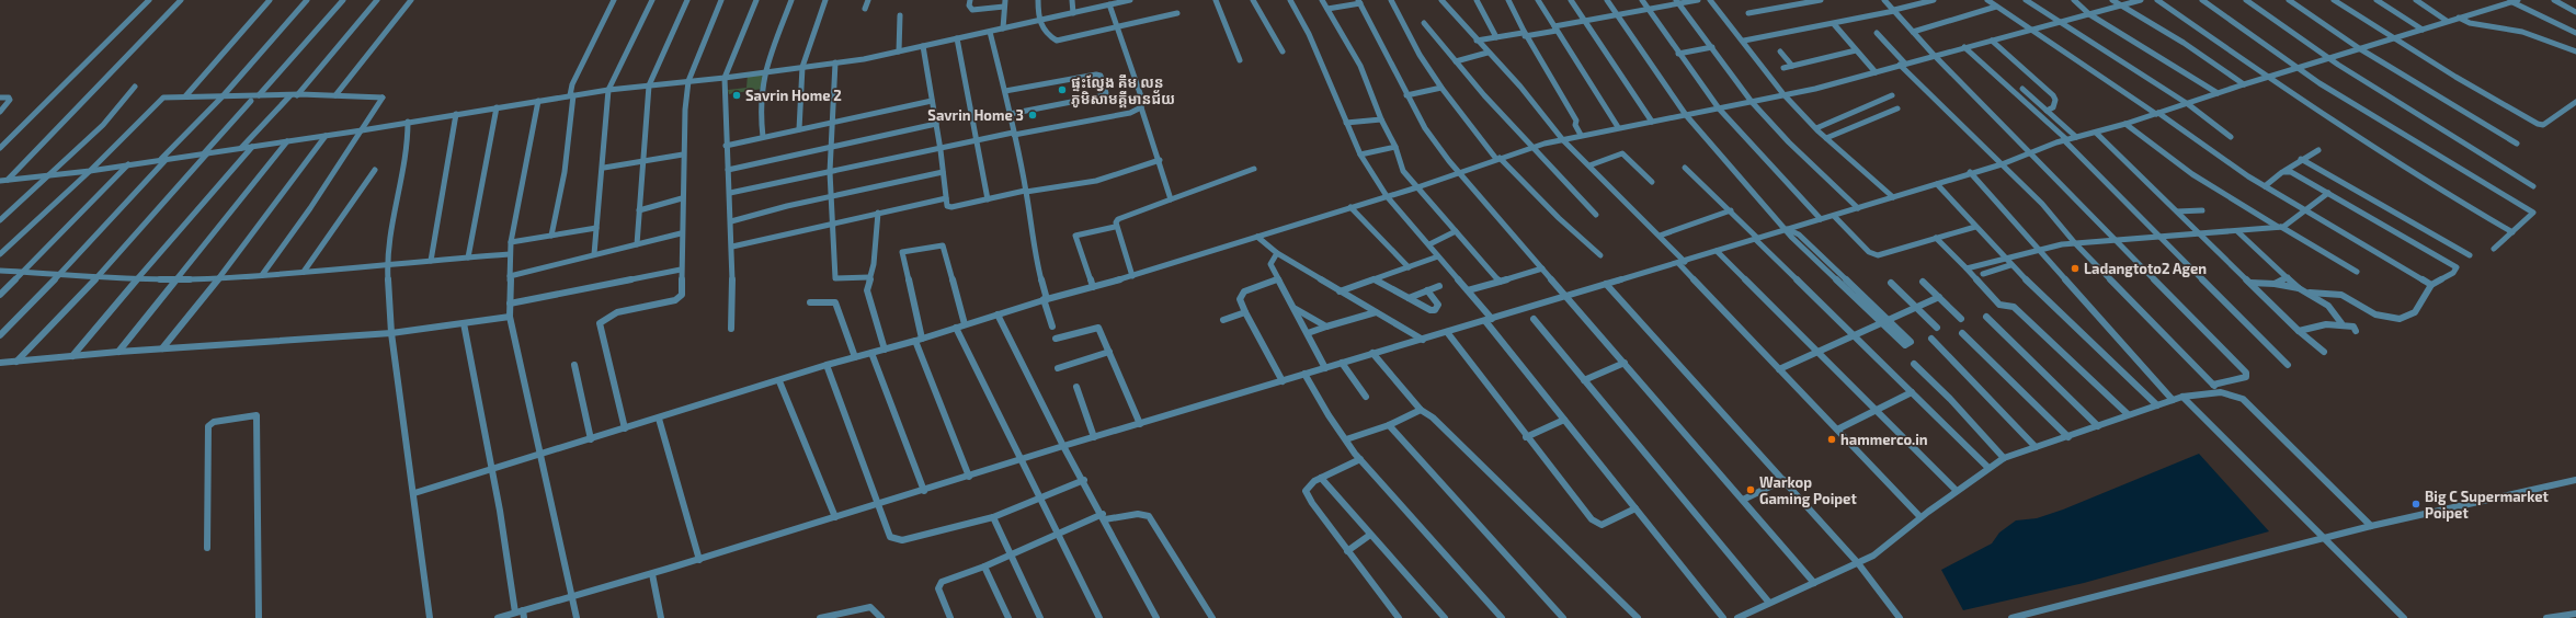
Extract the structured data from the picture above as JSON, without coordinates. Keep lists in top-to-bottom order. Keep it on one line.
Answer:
{"places":["ផ្ទះល្វែង គឹម លន ភូមិសាមគ្គីមានជ័យ","Savrin Home 2","Savrin Home 3","Ladangtoto2 Agen","hammerco.in","Warkop Gaming Poipet","Big C Supermarket Poipet"]}
